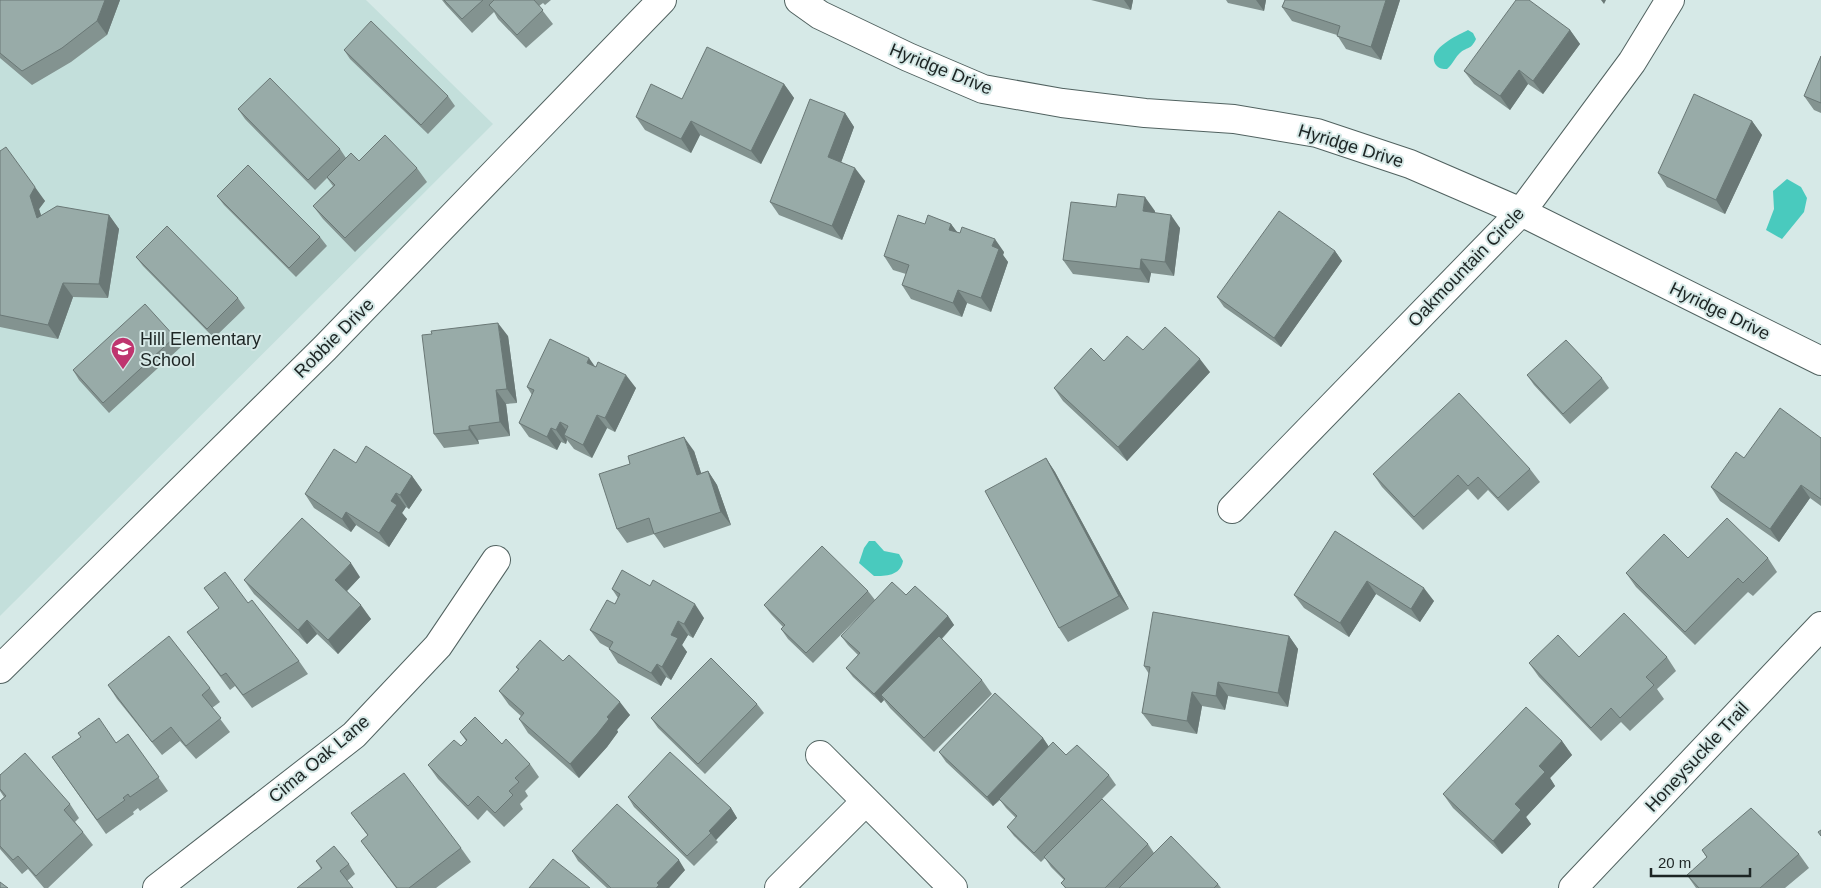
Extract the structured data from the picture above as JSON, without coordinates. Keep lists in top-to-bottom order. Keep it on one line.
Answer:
{"streets":{"street":["Hyridge Drive","Oakmountain Circle","Robbie Drive","Honeysuckle Trail","Cima Oak Lane"]},"crossings":[["Hyridge Drive","Oakmountain Circle"]],"places":{"school or university":["Hill Elementary School"]},"scale_bar":"20 m"}
